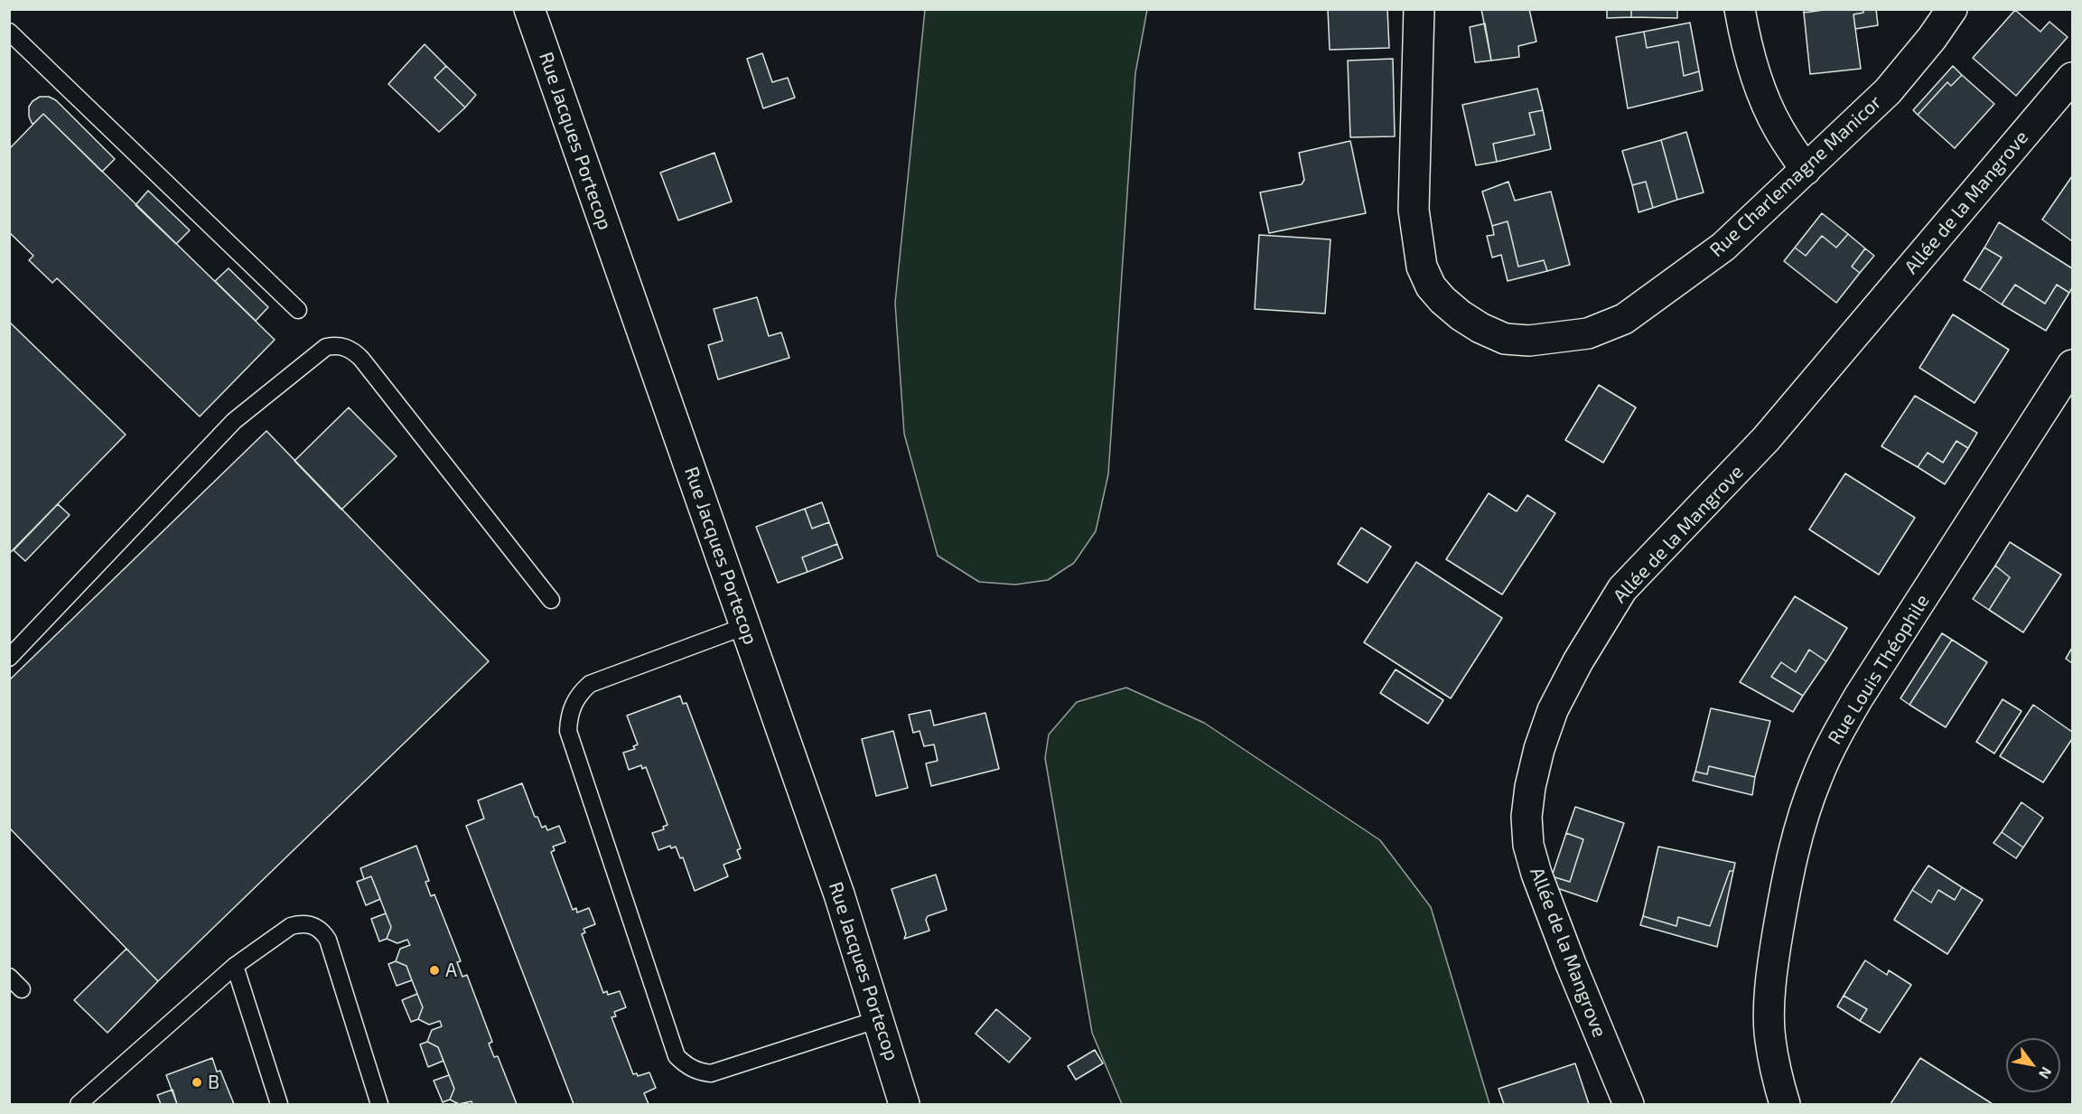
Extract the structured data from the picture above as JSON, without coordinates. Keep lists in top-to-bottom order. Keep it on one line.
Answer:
{"streets":{"street":["Rue Jacques Portecop","Rue Charlemagne Manicor","Allée de la Mangrove","Rue Louis Théophile"]},"places":["A","B"],"north":"bottom right"}
